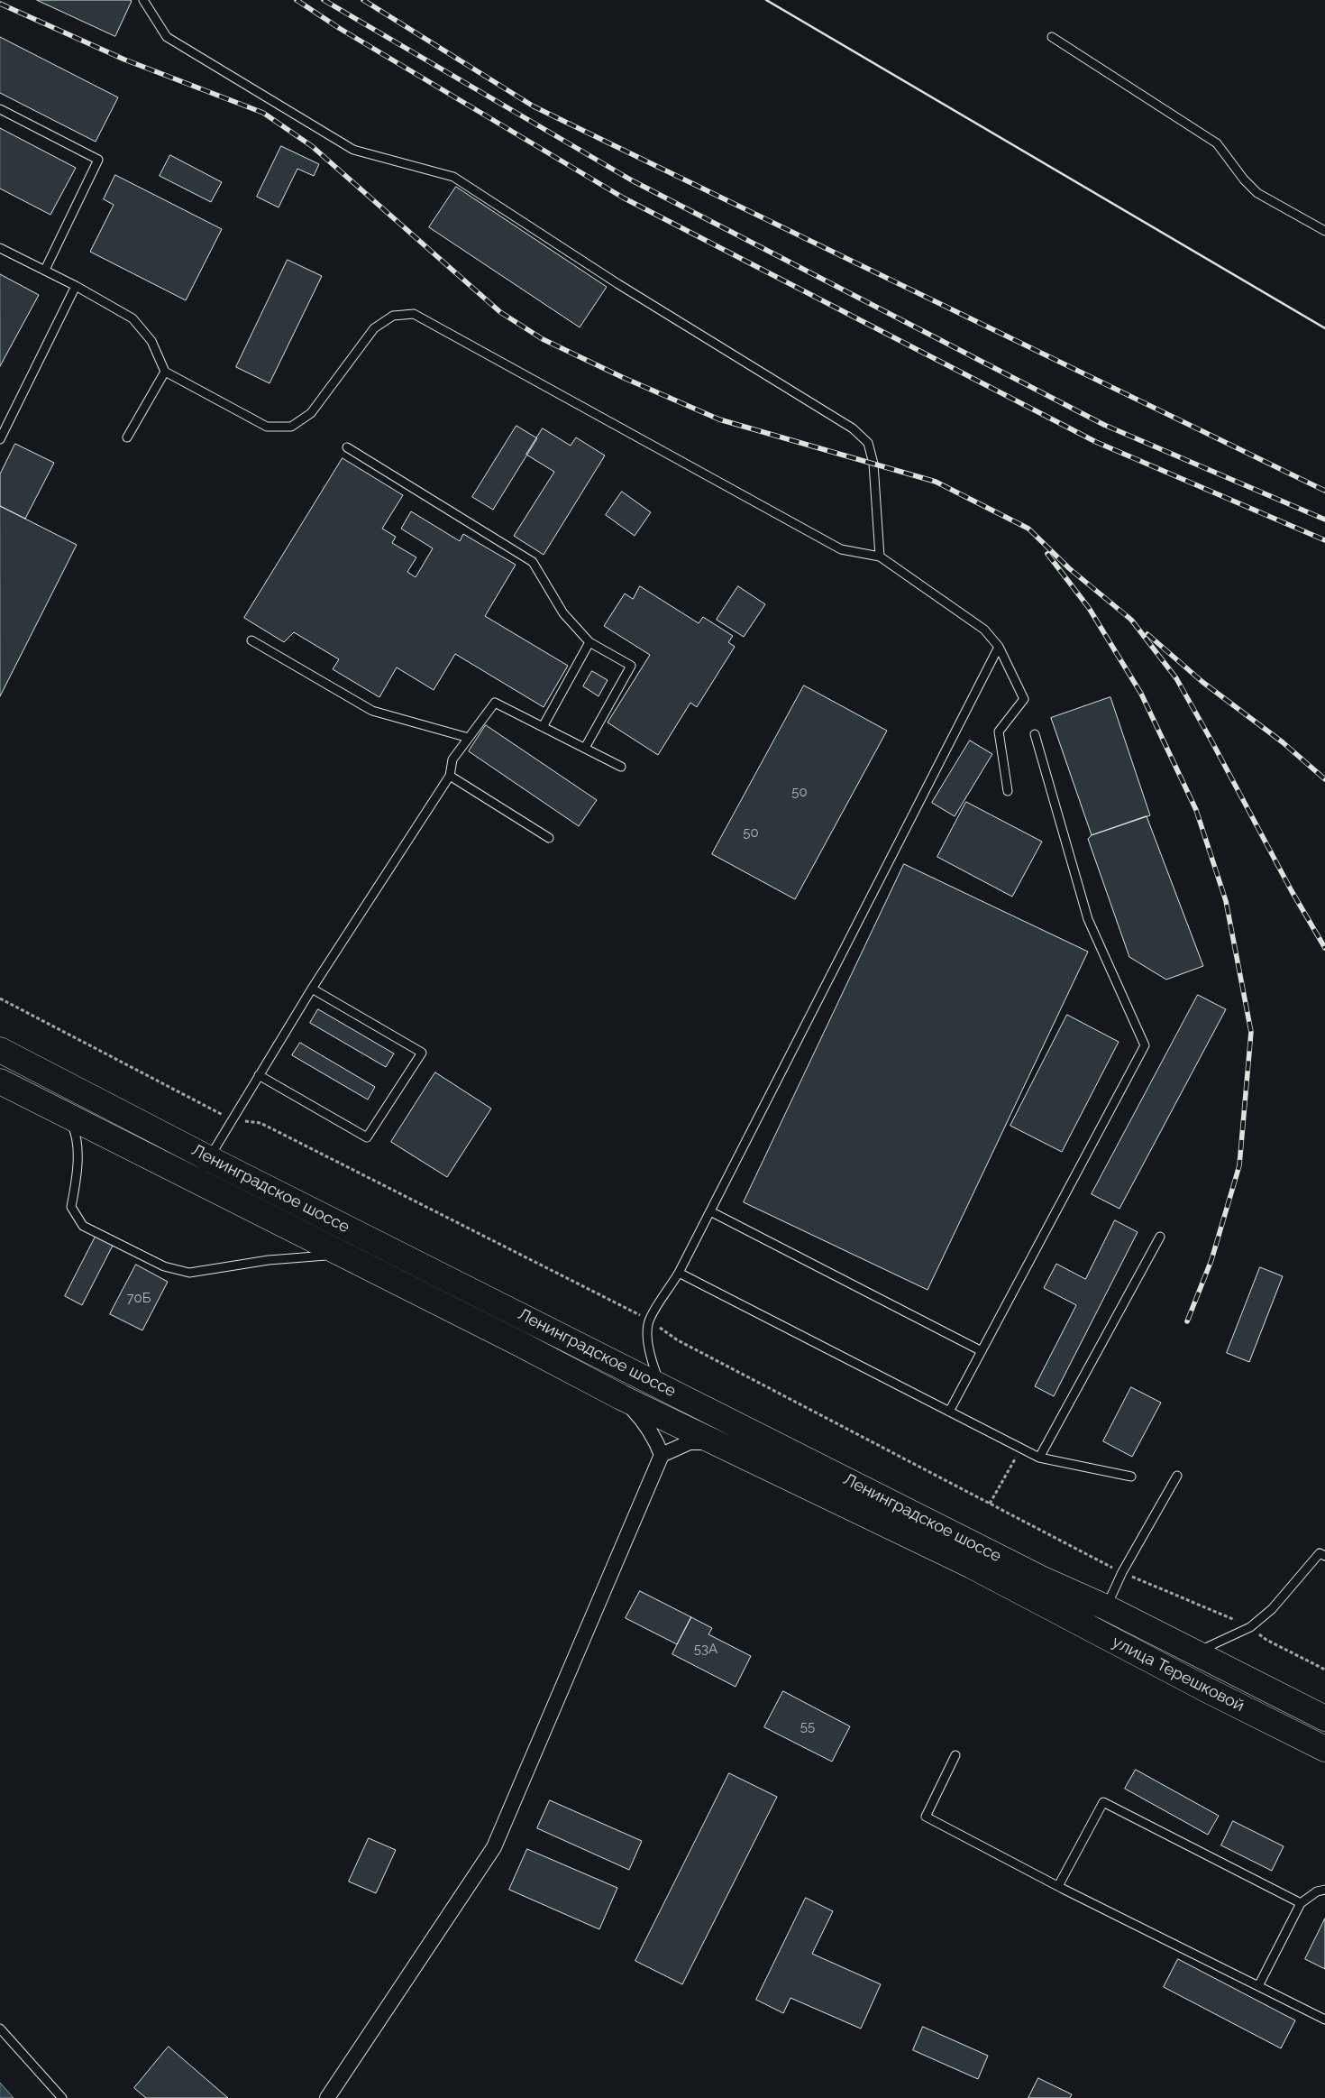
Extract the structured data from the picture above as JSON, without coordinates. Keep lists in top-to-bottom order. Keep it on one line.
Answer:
{"streets":{"highway":["Ленинградское шоссе","улица Терешковой"]},"crossings":[["Ленинградское шоссе","улица Терешковой"]],"house_numbers":["50","50","70Б","53А","55"]}
